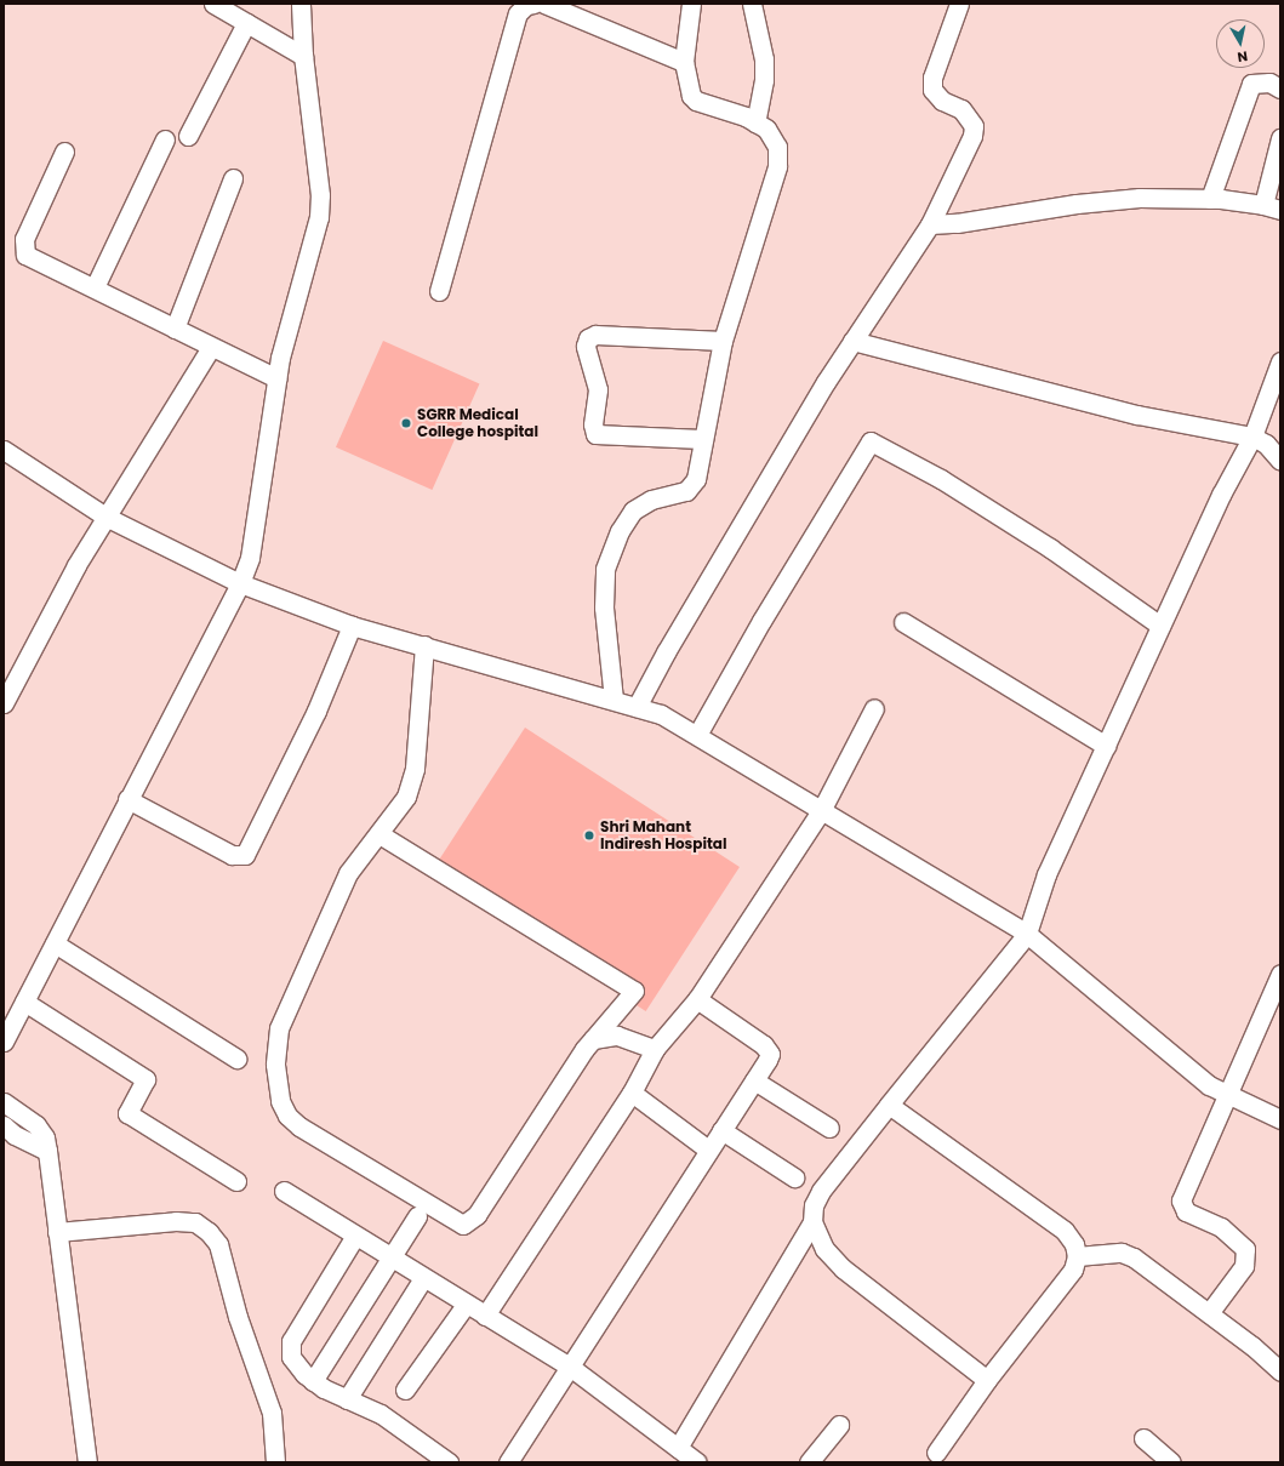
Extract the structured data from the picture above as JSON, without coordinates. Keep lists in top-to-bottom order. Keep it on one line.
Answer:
{"places":["SGRR Medical College hospital","Shri Mahant Indiresh Hospital"],"north":"bottom"}
